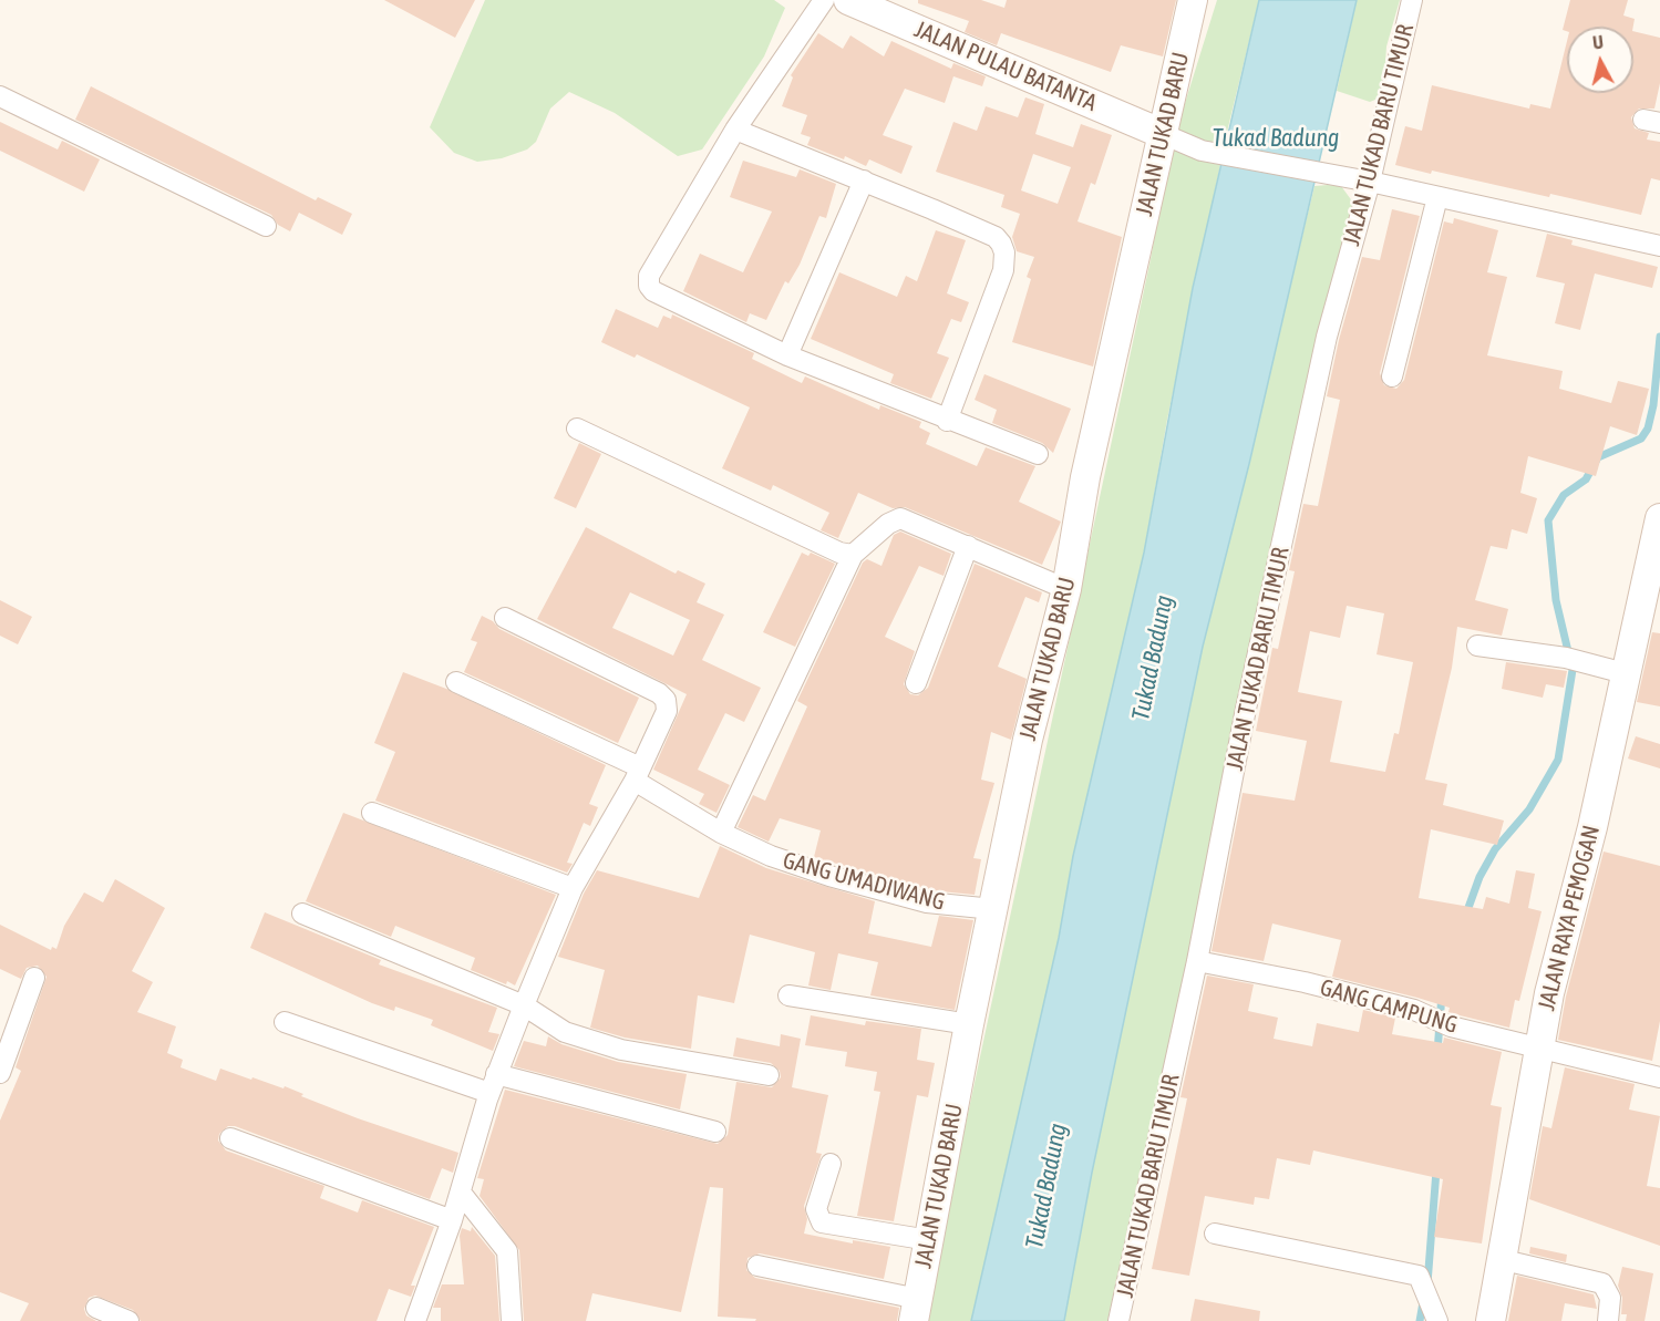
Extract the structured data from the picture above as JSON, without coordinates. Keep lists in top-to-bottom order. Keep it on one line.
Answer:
{"streets":{"street":["JALAN PULAU BATANTA","JALAN TUKAD BARU","JALAN TUKAD BARU TIMUR","GANG UMADIWANG","JALAN RAYA PEMOGAN","GANG CAMPUNG"]},"crossings":[["JALAN PULAU BATANTA","JALAN TUKAD BARU"],["JALAN TUKAD BARU","GANG UMADIWANG"],["JALAN TUKAD BARU TIMUR","GANG CAMPUNG"],["JALAN RAYA PEMOGAN","GANG CAMPUNG"]],"water":["Tukad Badung"],"north":"top"}
